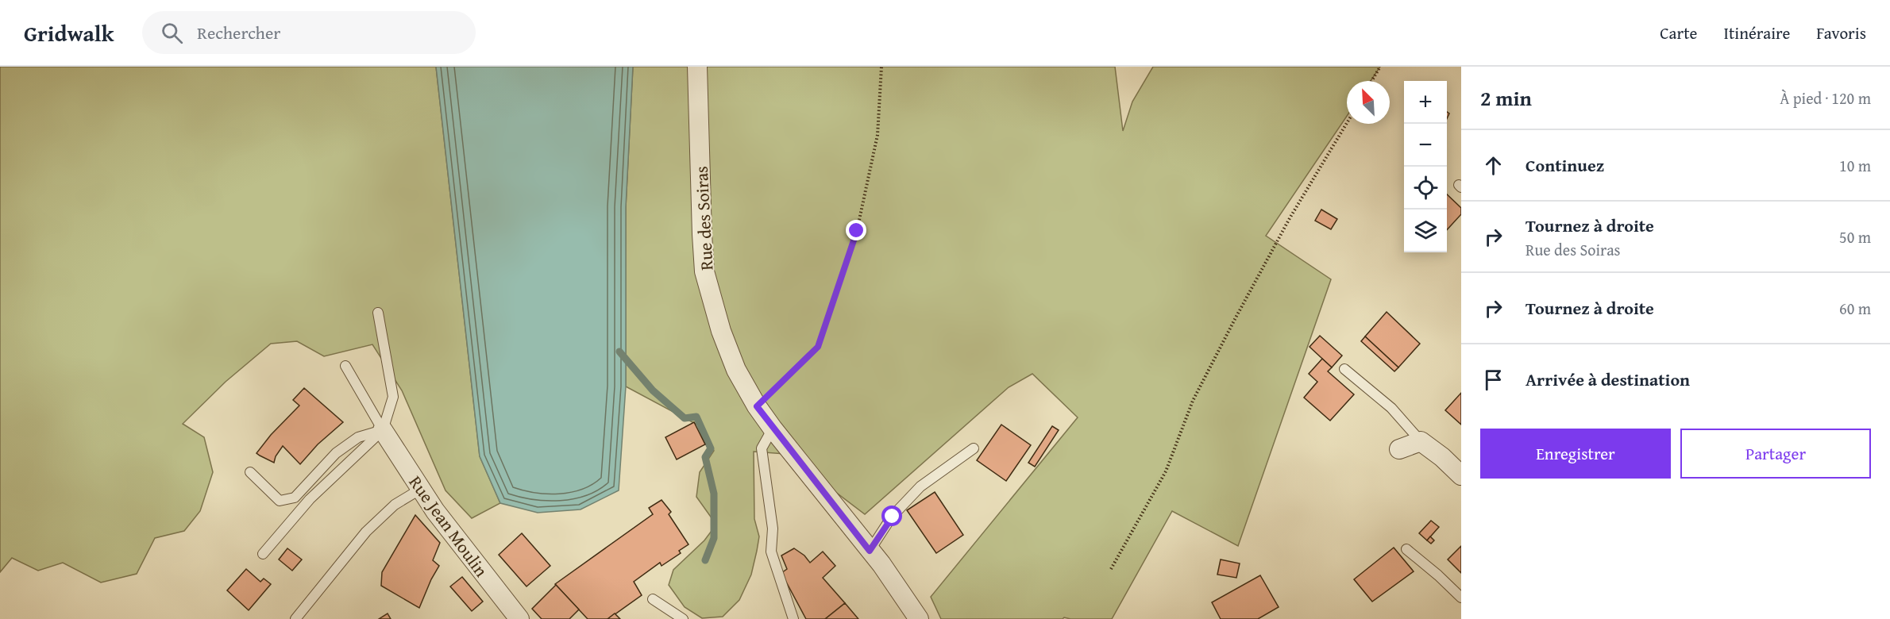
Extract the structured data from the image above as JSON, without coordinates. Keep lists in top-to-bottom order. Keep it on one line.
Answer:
{"streets":{"street":["Rue des Soiras","Rue Jean Moulin"]},"north":"top left","page":{"header":"Gridwalk","search":"Rechercher","nav":["Carte","Itinéraire","Favoris"],"heading":["2 min","À pied · 120 m"],"map_buttons":["+","−"],"list":[["Continuez","10 m"],["Tournez à droite","Rue des Soiras","50 m"],["Tournez à droite","60 m"],"Arrivée à destination"],"buttons":["Enregistrer","Partager"]}}
